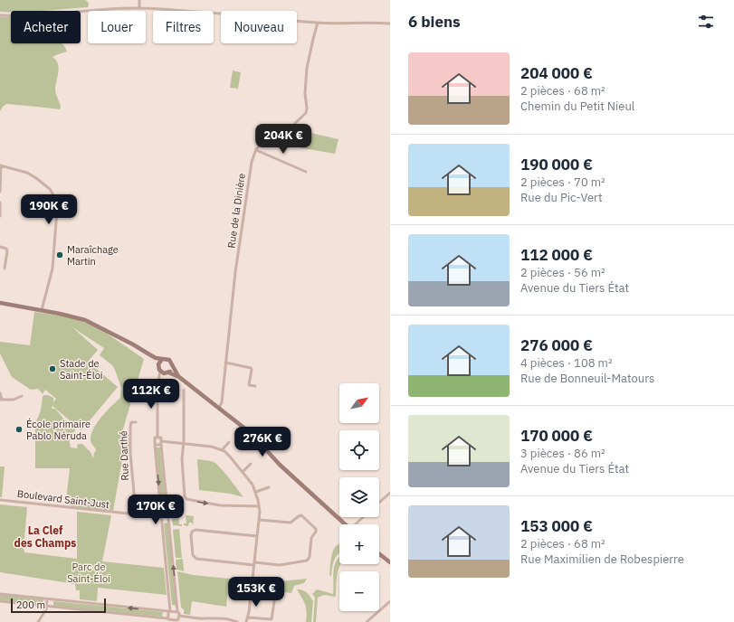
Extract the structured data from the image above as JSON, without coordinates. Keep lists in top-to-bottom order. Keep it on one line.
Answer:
{"streets":{"street":["Rue de la Dinière","Rue Darthé","Boulevard Saint-Just"]},"crossings":[["Rue Darthé","Boulevard Saint-Just"]],"districts":["La Clef des Champs"],"parks":["Parc de Saint-Éloi"],"places":["Maraîchage Martin","Stade de Saint-Éloi","École primaire Pablo Néruda"],"scale_bar":"200 m","north":"top right","page":{"heading":"6 biens","chip":["Acheter","Louer","Filtres","Nouveau"],"list":[{"name":"204 000 €","note":"2 pièces · 68 m² · Chemin du Petit Nieul"},{"name":"190 000 €","note":"2 pièces · 70 m² · Rue du Pic-Vert"},{"name":"112 000 €","note":"2 pièces · 56 m² · Avenue du Tiers État"},{"name":"276 000 €","note":"4 pièces · 108 m² · Rue de Bonneuil-Matours"},{"name":"170 000 €","note":"3 pièces · 86 m² · Avenue du Tiers État"},{"name":"153 000 €","note":"2 pièces · 68 m² · Rue Maximilien de Robespierre"}],"price":["204K €","190K €","112K €","276K €","170K €","153K €"],"map_buttons":["+","−"],"scale":"200 m"}}
